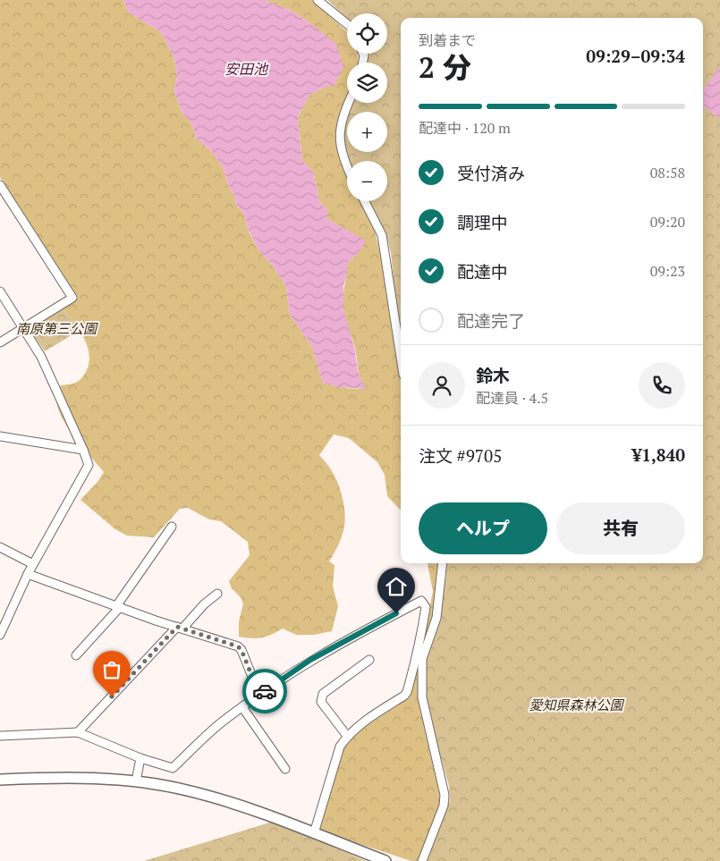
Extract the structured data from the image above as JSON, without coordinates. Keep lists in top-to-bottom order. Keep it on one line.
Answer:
{"water":["安田池"],"parks":["南原第三公園","愛知県森林公園"],"page":{"map_buttons":["+","−"],"heading":["2 分","到着まで","09:29–09:34"],"panel":["鈴木","配達員 · 4.5","注文 #9705","¥1,840"],"bar":"配達中 · 120 m","list":[["受付済み","08:58"],["調理中","09:20"],["配達中","09:23"],"配達完了"],"buttons":["ヘルプ","共有"]}}
